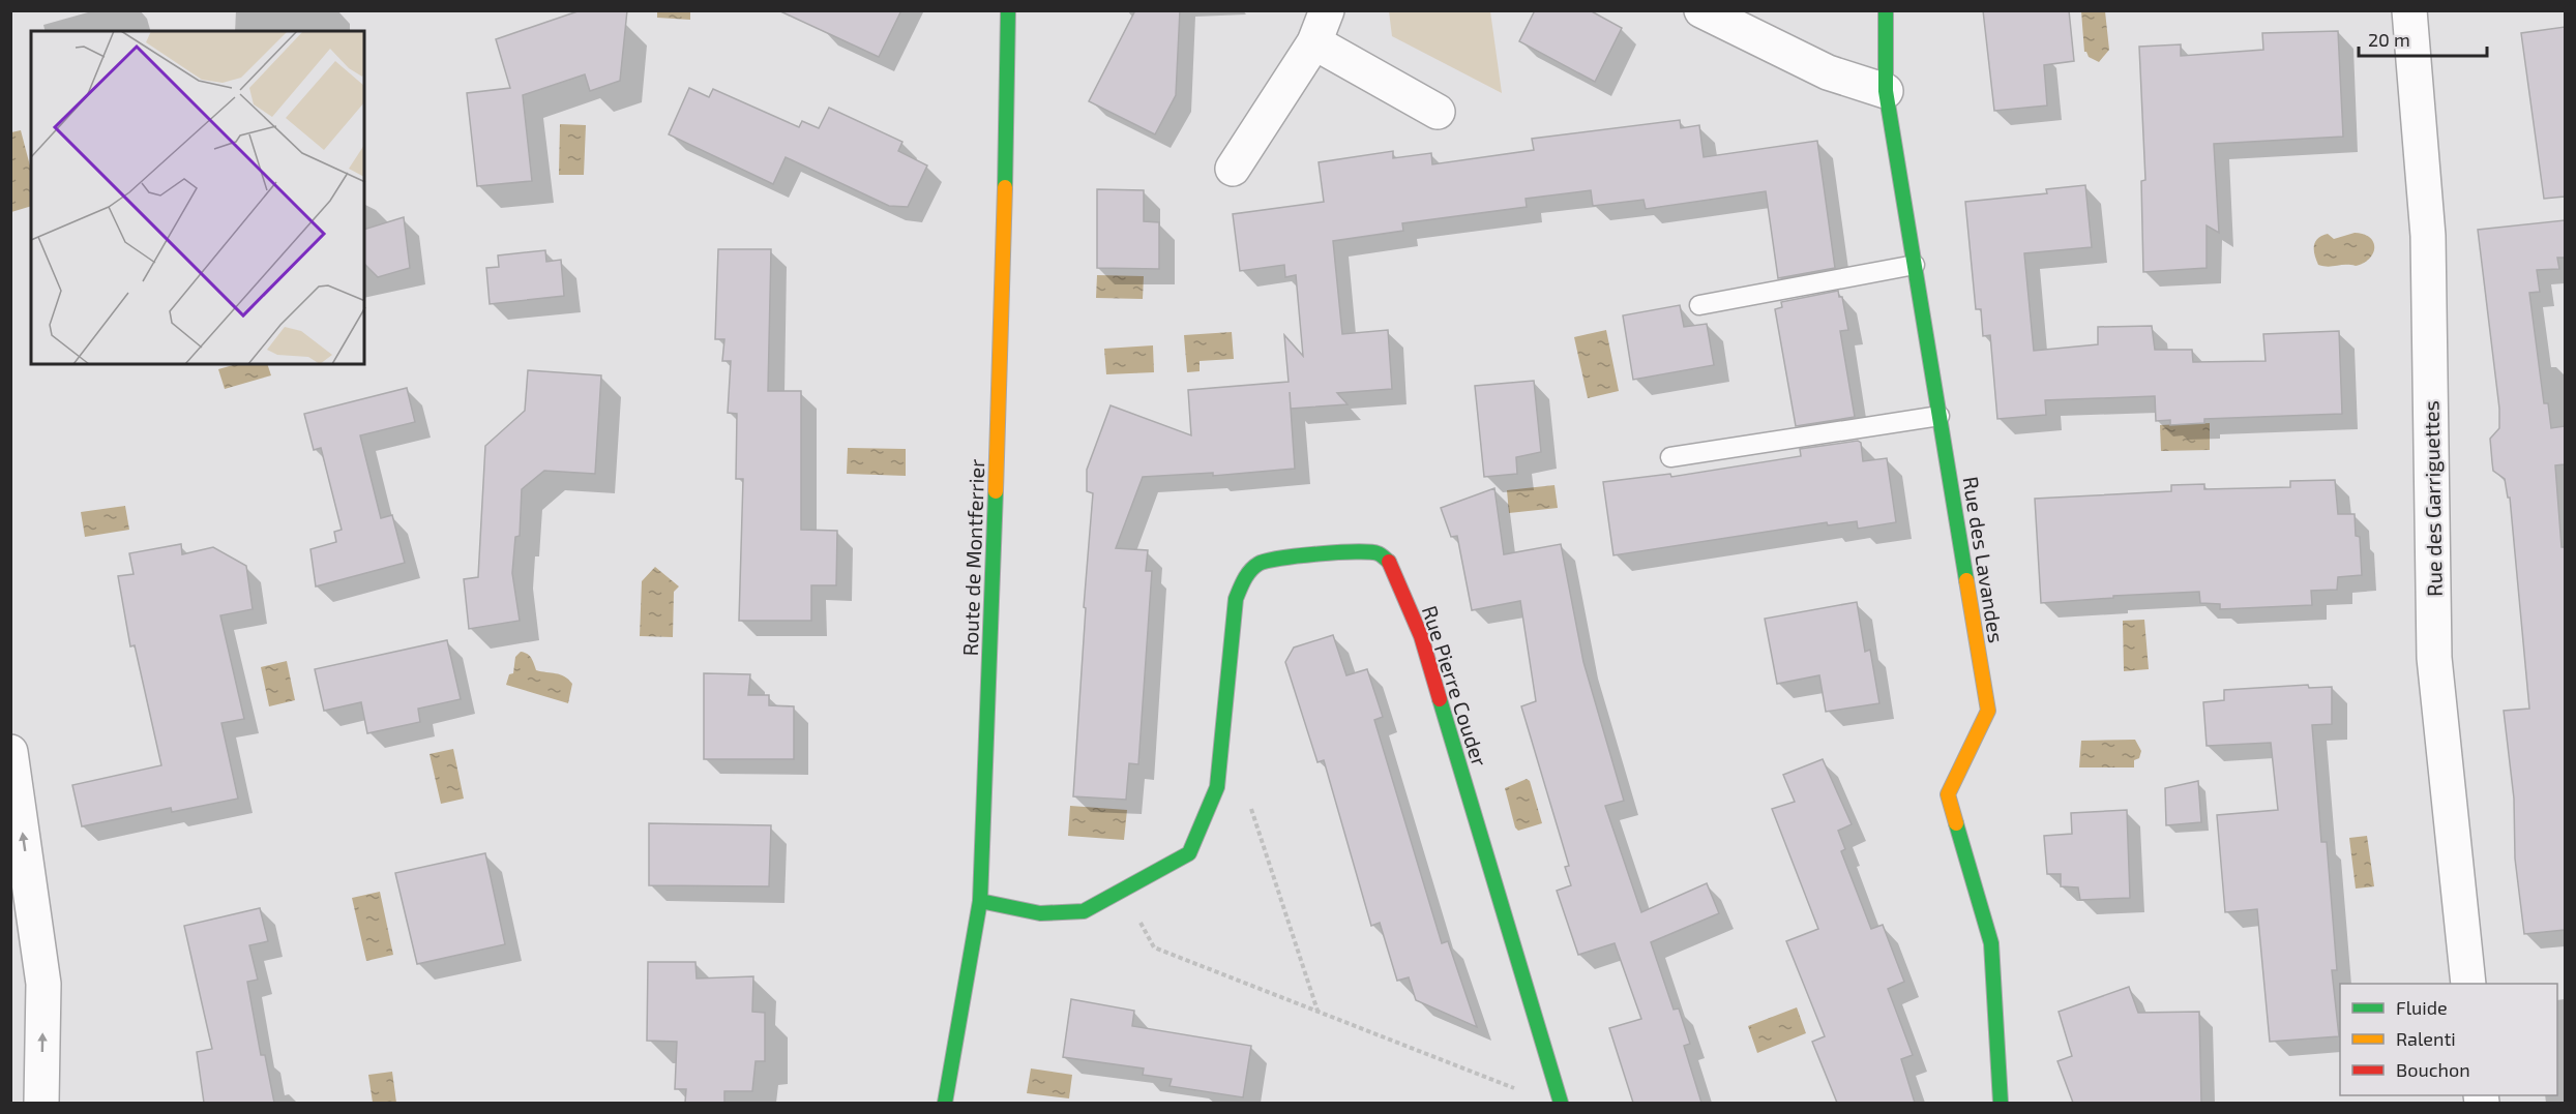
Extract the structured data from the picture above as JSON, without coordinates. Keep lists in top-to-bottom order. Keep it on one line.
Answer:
{"streets":{"street":["Rue des Garriguettes","Route de Montferrier","Rue des Lavandes","Rue Pierre Couder"]},"crossings":[["Route de Montferrier","Rue Pierre Couder"]],"legend":["Fluide","Ralenti","Bouchon"],"scale_bar":"20 m"}
